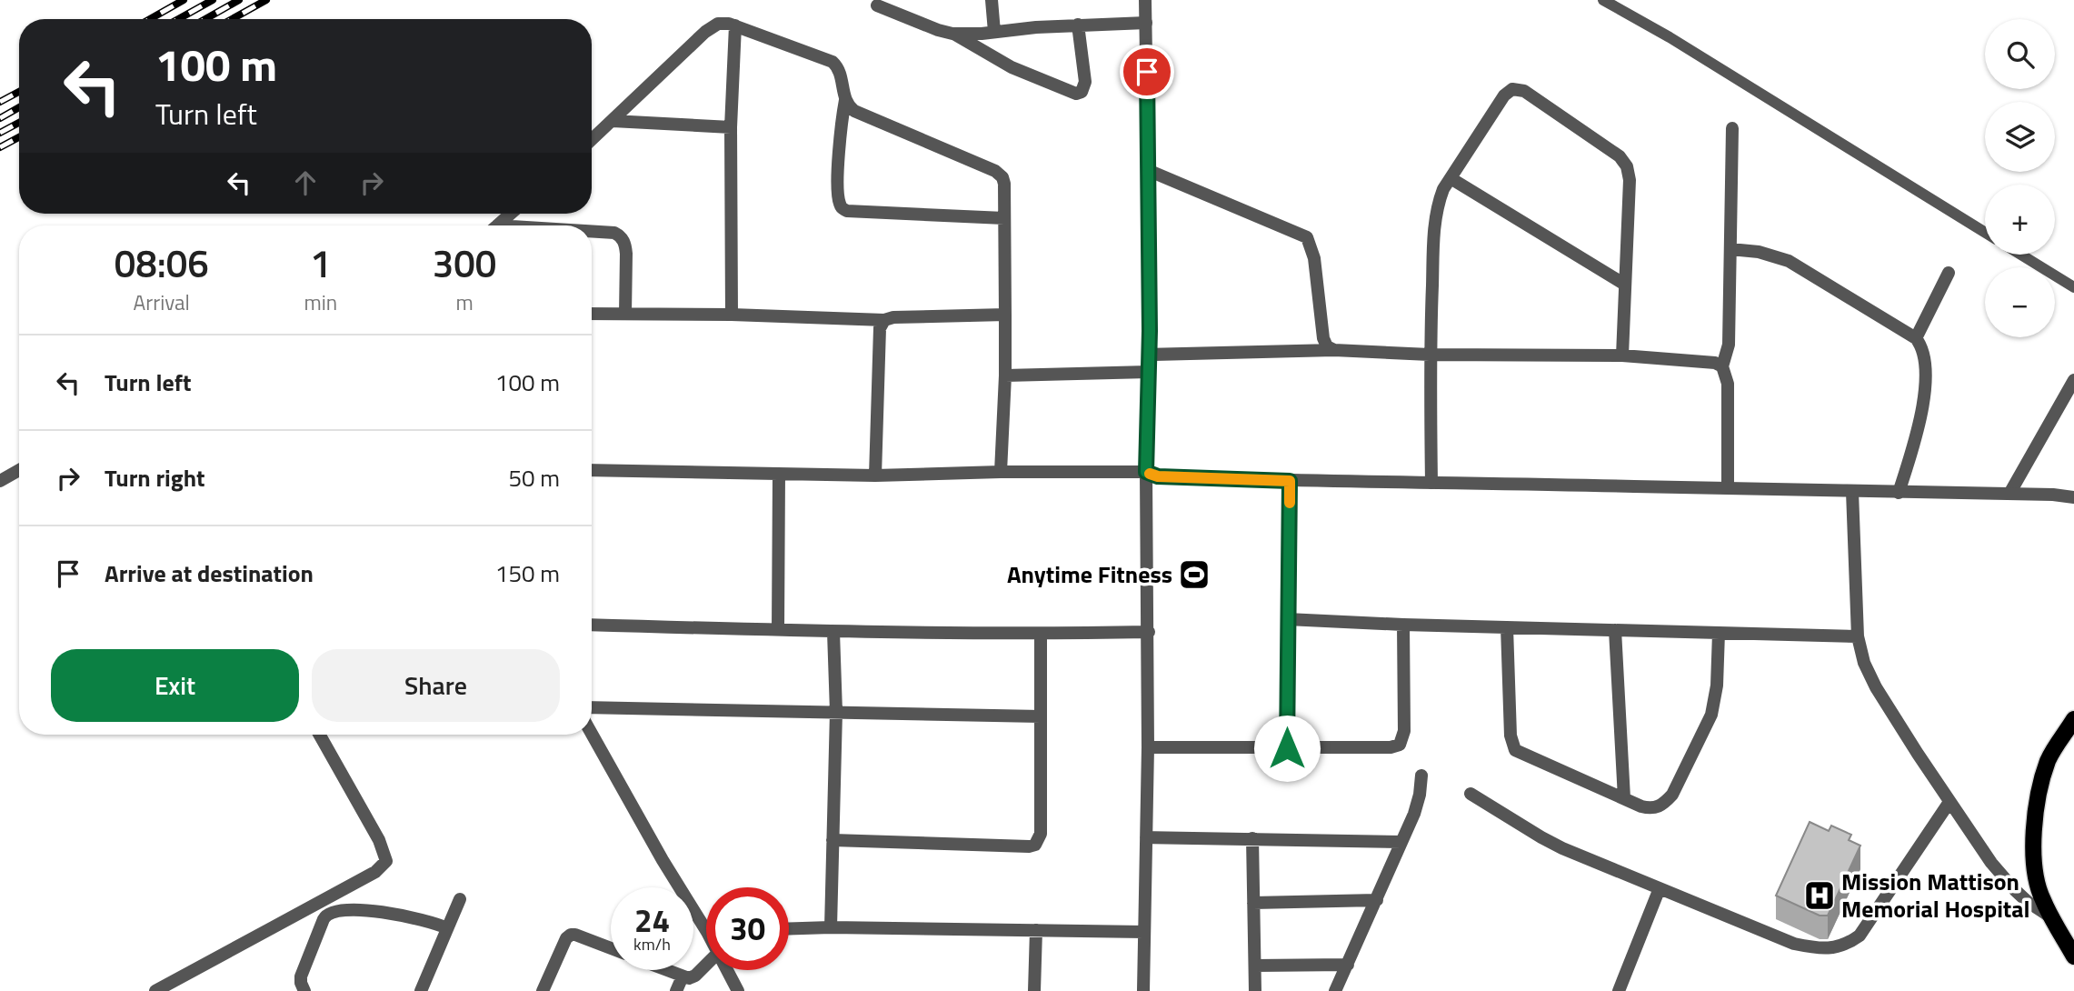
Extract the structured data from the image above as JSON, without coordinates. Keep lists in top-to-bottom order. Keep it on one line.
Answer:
{"places":{"sports":["Anytime Fitness"],"hospital":["Mission Mattison Memorial Hospital"]},"page":{"map_buttons":["+","−"],"turn":["100 m","Turn left"],"eta":["08:06","Arrival","1","min","300","m"],"list":[{"name":"Turn left","value":"100 m"},{"name":"Turn right","value":"50 m"},{"name":"Arrive at destination","value":"150 m"}],"buttons":["Exit","Share"],"speed":"24 km/h","limit":"30"}}
